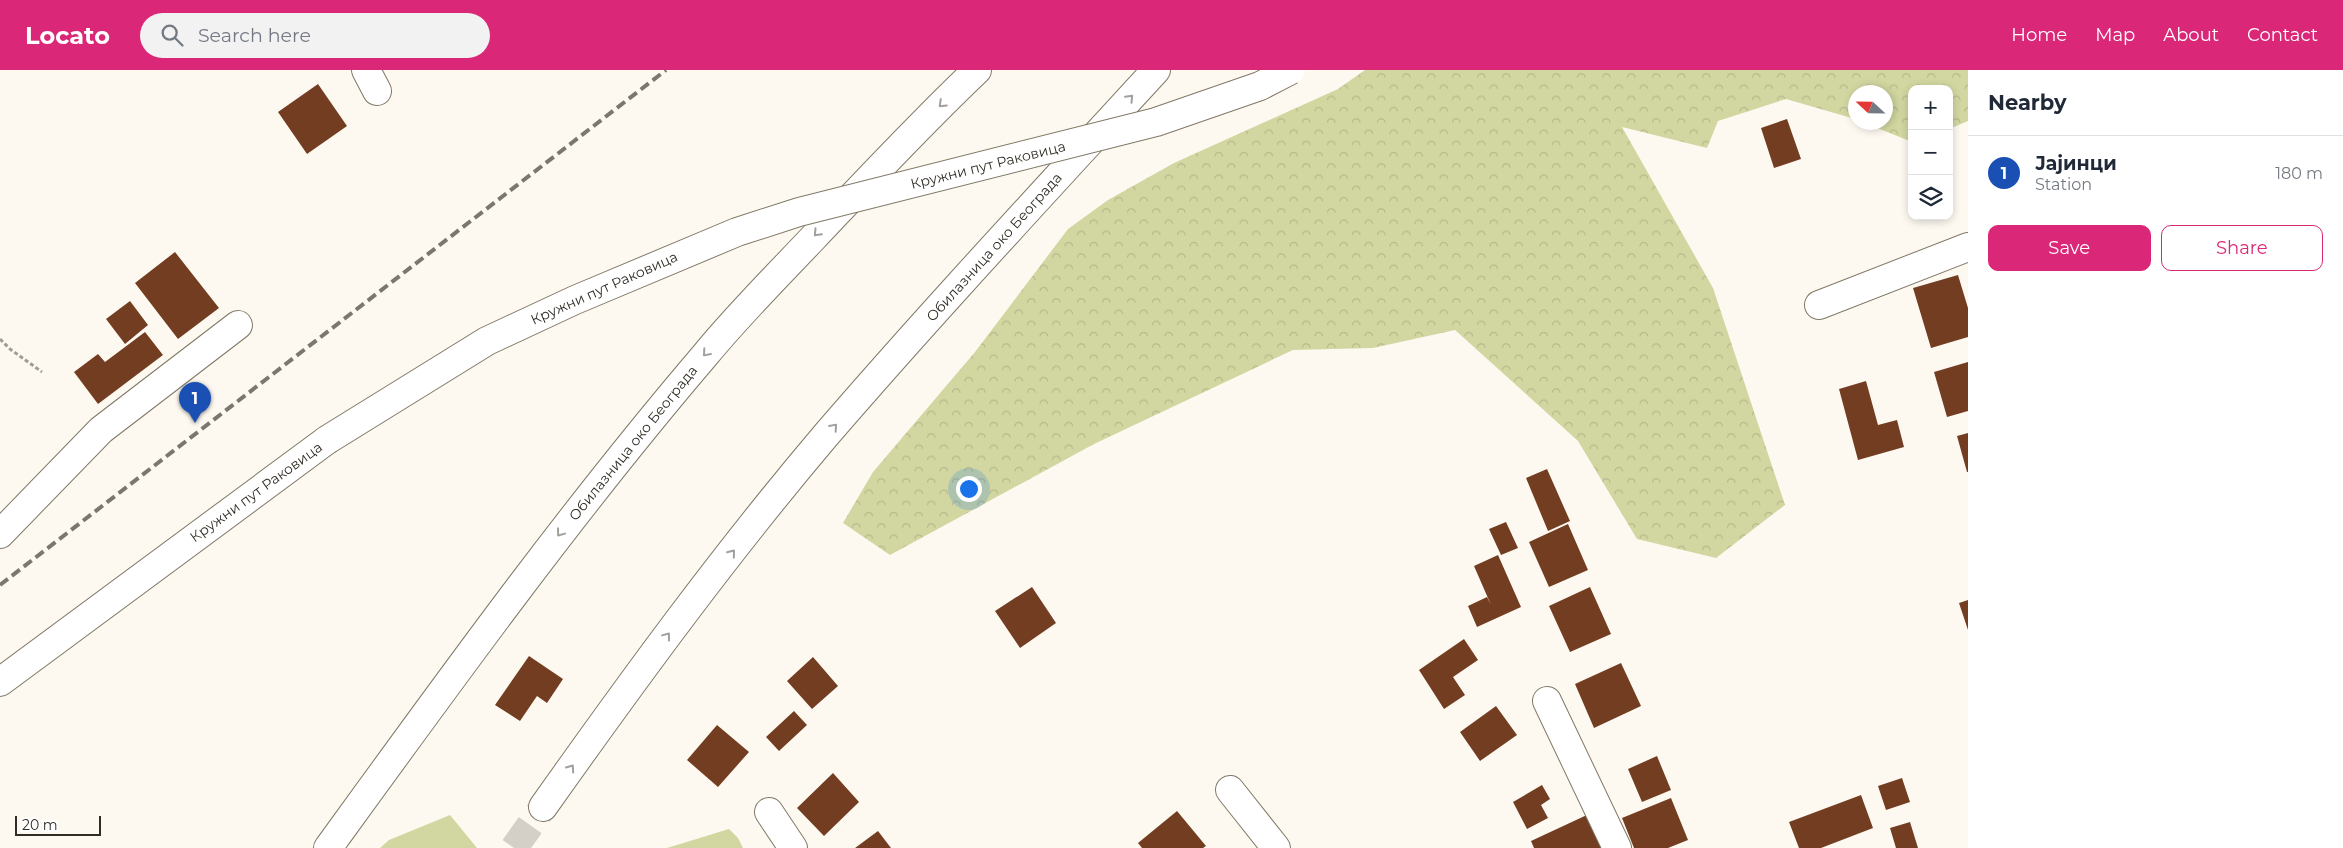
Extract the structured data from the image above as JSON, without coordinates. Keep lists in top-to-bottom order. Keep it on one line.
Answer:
{"streets":{"main road":["Кружни пут Раковица","Обилазница око Београда"]},"scale_bar":"20 m","north":"left","page":{"header":"Locato","search":"Search here","nav":["Home","Map","About","Contact"],"heading":"Nearby","map_buttons":["+","−"],"list":[{"mark":"1","name":"Јајинци","note":"Station","value":"180 m"}],"buttons":["Save","Share"],"pins":"1","scale":"20 m"}}
